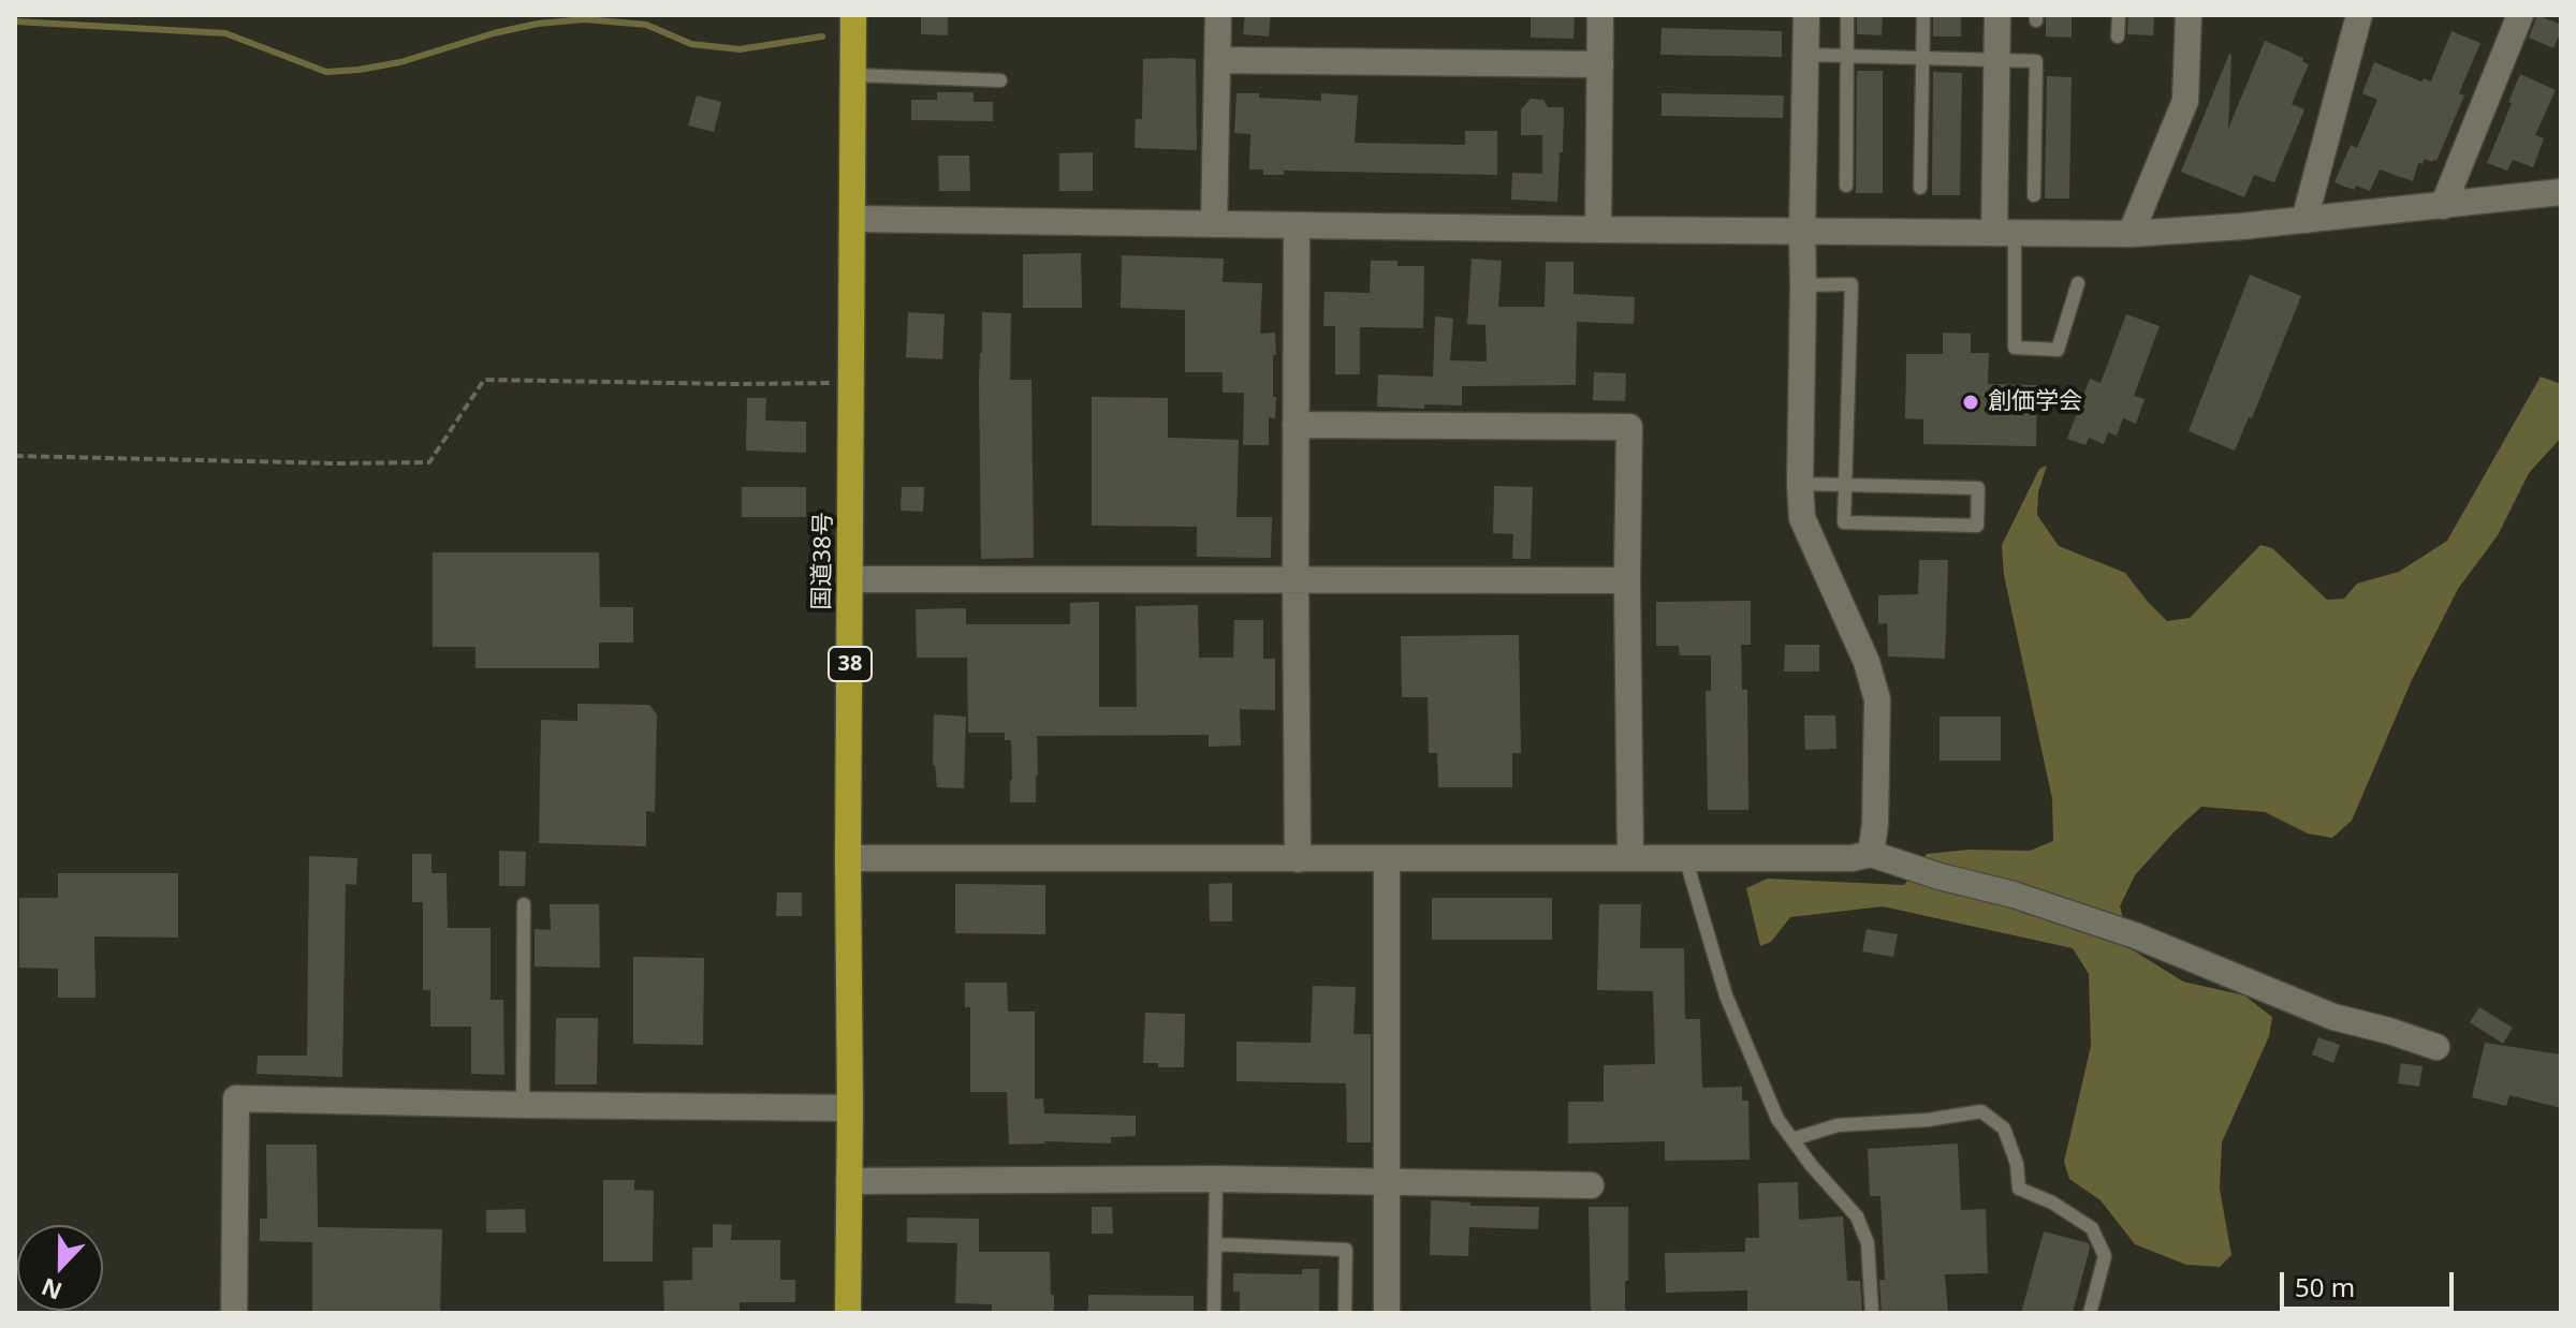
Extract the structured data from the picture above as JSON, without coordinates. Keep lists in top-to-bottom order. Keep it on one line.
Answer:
{"streets":{"highway":["国道38号","38"]},"places":["創価学会"],"scale_bar":"50 m","north":"bottom"}
